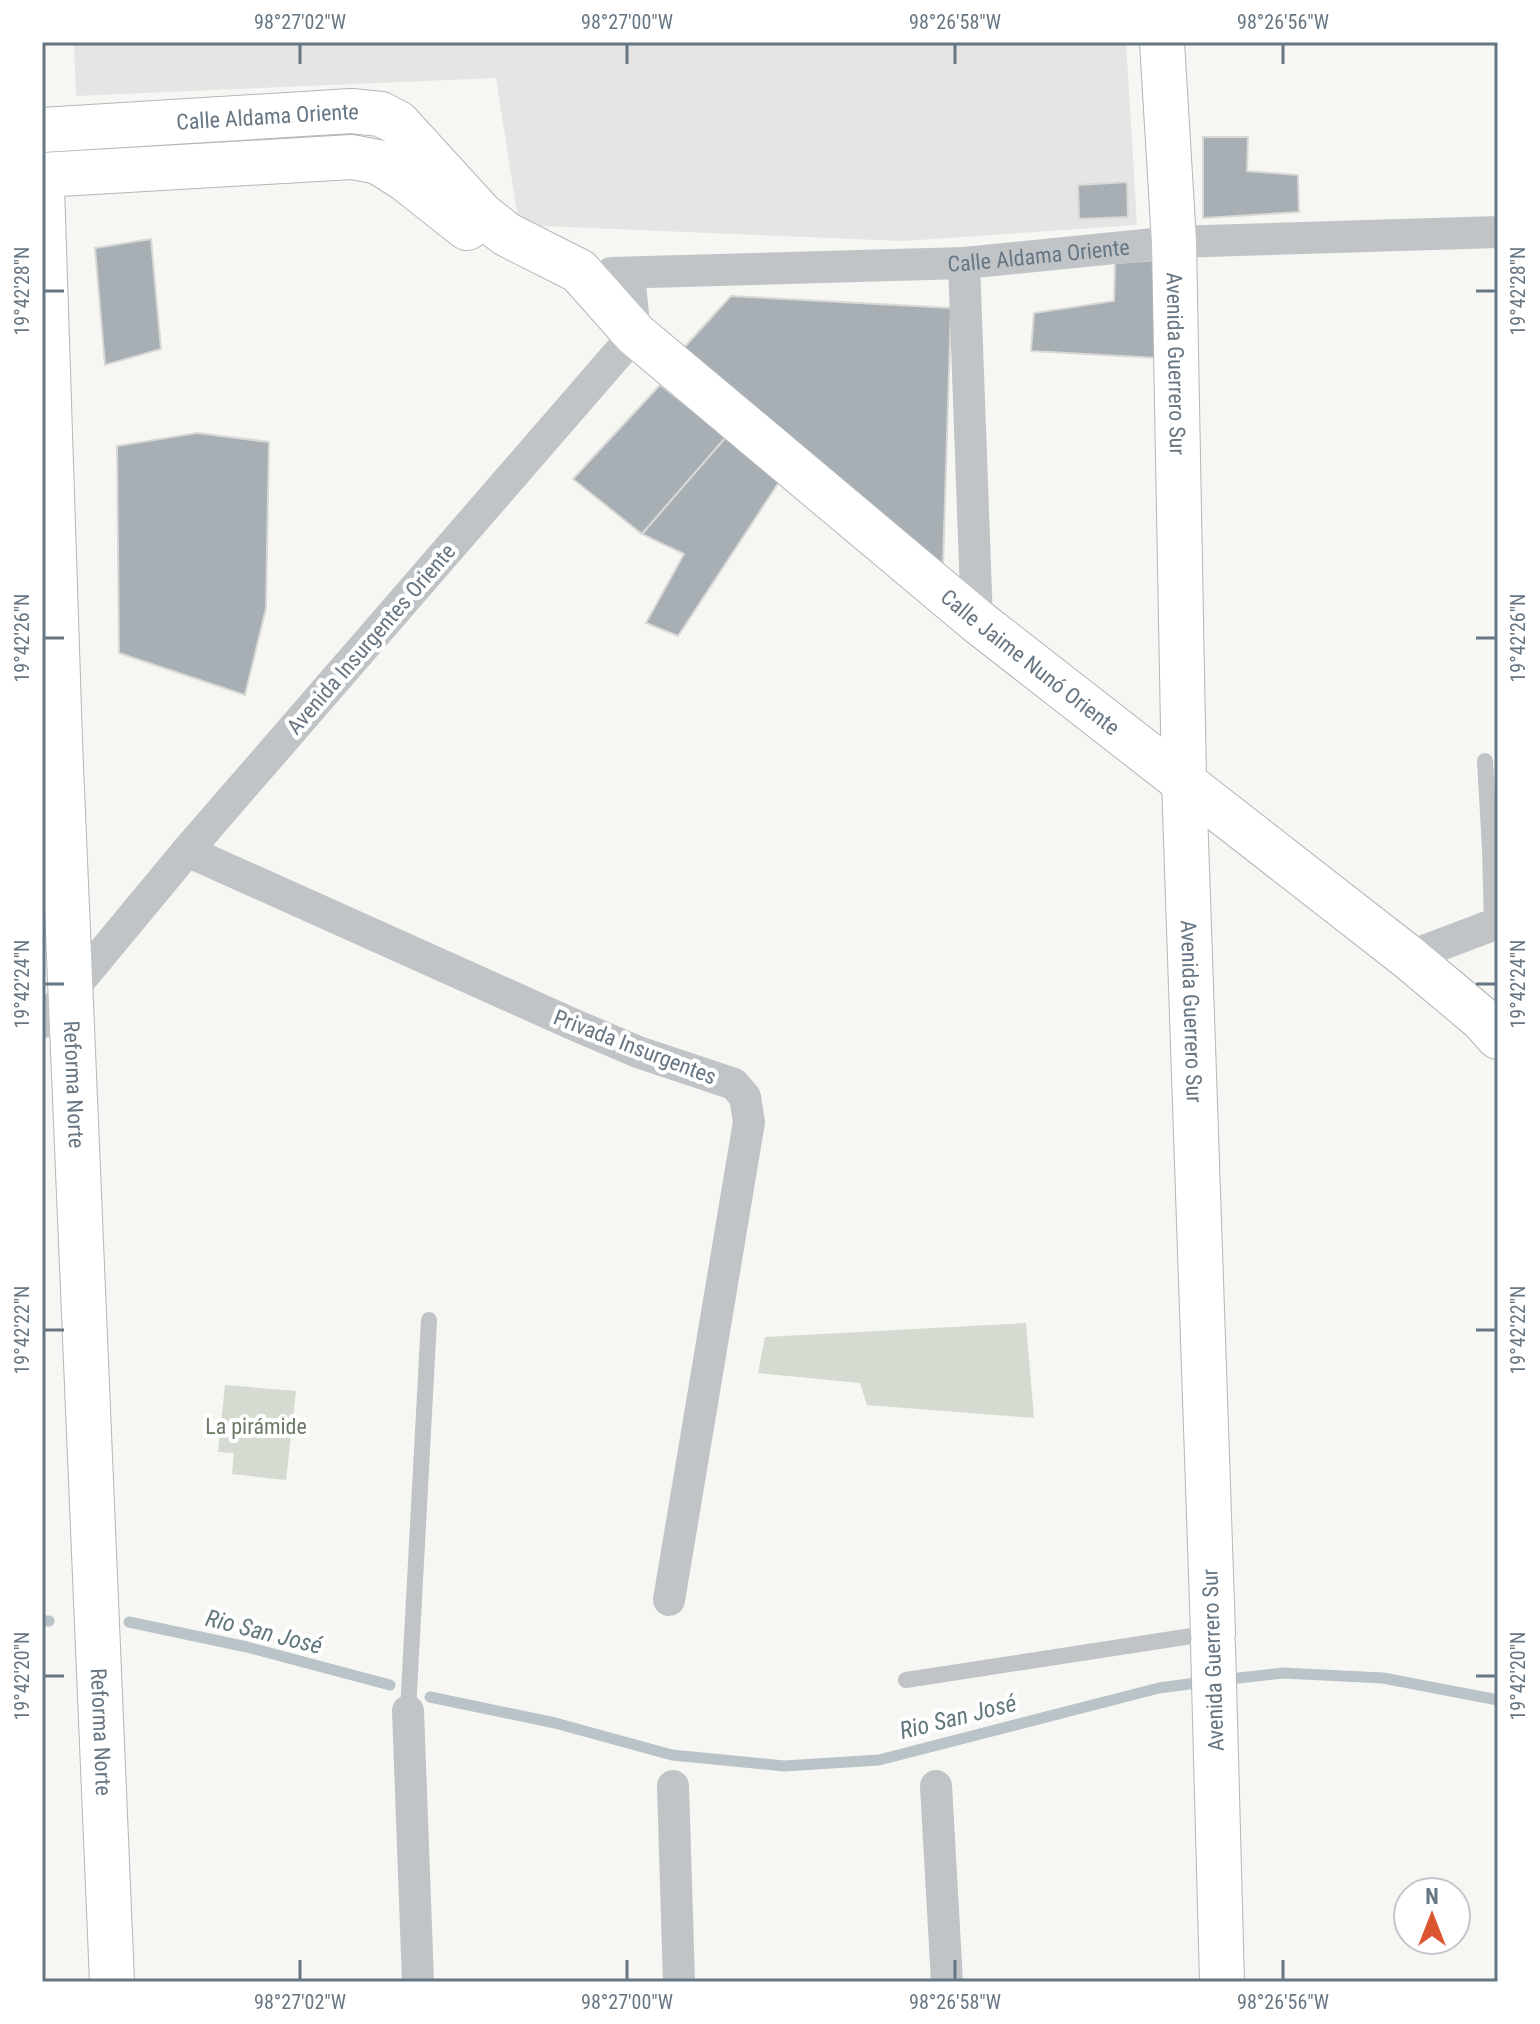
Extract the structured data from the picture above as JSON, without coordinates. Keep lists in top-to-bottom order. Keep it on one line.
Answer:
{"streets":{"main road":["Calle Aldama Oriente","Avenida Guerrero Sur","Calle Jaime Nunó Oriente","Reforma Norte"],"street":["Avenida Insurgentes Oriente","Privada Insurgentes"]},"crossings":[["Calle Aldama Oriente","Avenida Guerrero Sur"],["Calle Aldama Oriente","Calle Jaime Nunó Oriente"],["Avenida Guerrero Sur","Calle Jaime Nunó Oriente"],["Avenida Insurgentes Oriente","Calle Jaime Nunó Oriente"],["Avenida Insurgentes Oriente","Privada Insurgentes"],["Avenida Insurgentes Oriente","Reforma Norte"]],"water":["Rio San José"],"parks":["La pirámide"],"north":"top","coordinates":["98°27'02\"W","98°27'00\"W","98°26'58\"W","98°26'56\"W","19°42'28\"N","19°42'26\"N","19°42'24\"N","19°42'22\"N","19°42'20\"N"]}
